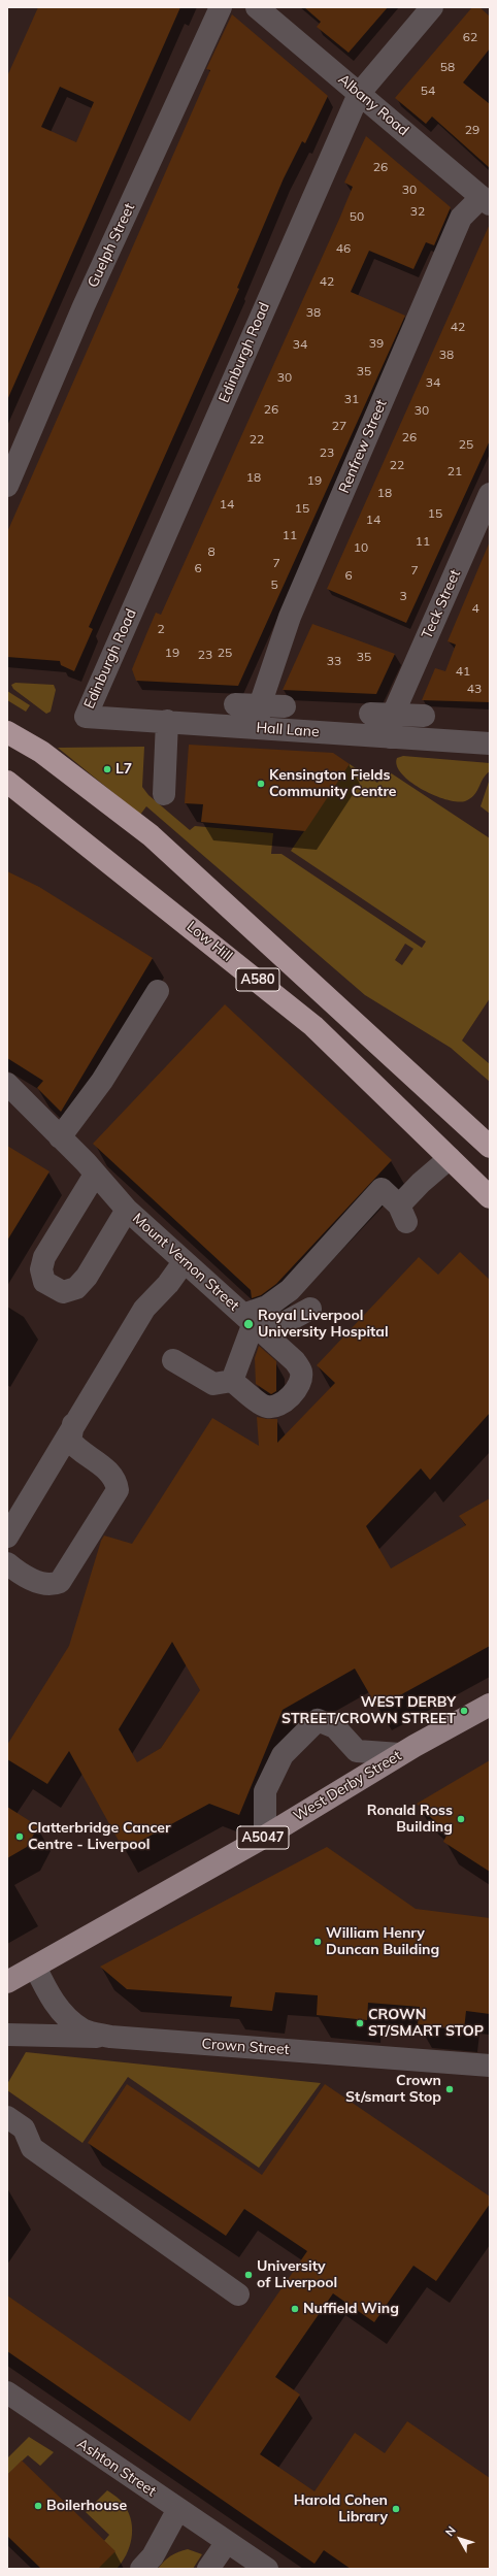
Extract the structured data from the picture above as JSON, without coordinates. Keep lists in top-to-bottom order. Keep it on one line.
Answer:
{"streets":{"highway":["Low Hill","A580"],"main road":["West Derby Street","A5047"],"street":["Albany Road","Guelph Street","Edinburgh Road","Renfrew Street","Teck Street","Hall Lane","Mount Vernon Street","Crown Street","Ashton Street"]},"crossings":[["Albany Road","Edinburgh Road"],["Albany Road","Renfrew Street"],["Edinburgh Road","Hall Lane"],["Renfrew Street","Hall Lane"],["Teck Street","Hall Lane"],["West Derby Street","A5047"],["West Derby Street","Crown Street"],["A5047","Crown Street"]],"places":["L7","Kensington Fields Community Centre","Royal Liverpool University Hospital","WEST DERBY STREET/CROWN STREET","Ronald Ross Building","Clatterbridge Cancer Centre - Liverpool","William Henry Duncan Building","CROWN ST/SMART STOP","Crown St/smart Stop","University of Liverpool","Nuffield Wing","Boilerhouse","Harold Cohen Library"],"house_numbers":["62","58","54","29","26","30","32","50","46","42","38","42","39","34","38","35","30","34","31","26","30","27","26","22","25","23","22","21","18","19","18","14","15","15","14","11","11","10","8","7","6","7","6","5","3","4","2","19","25","23","35","33","41","43"],"north":"top left"}
